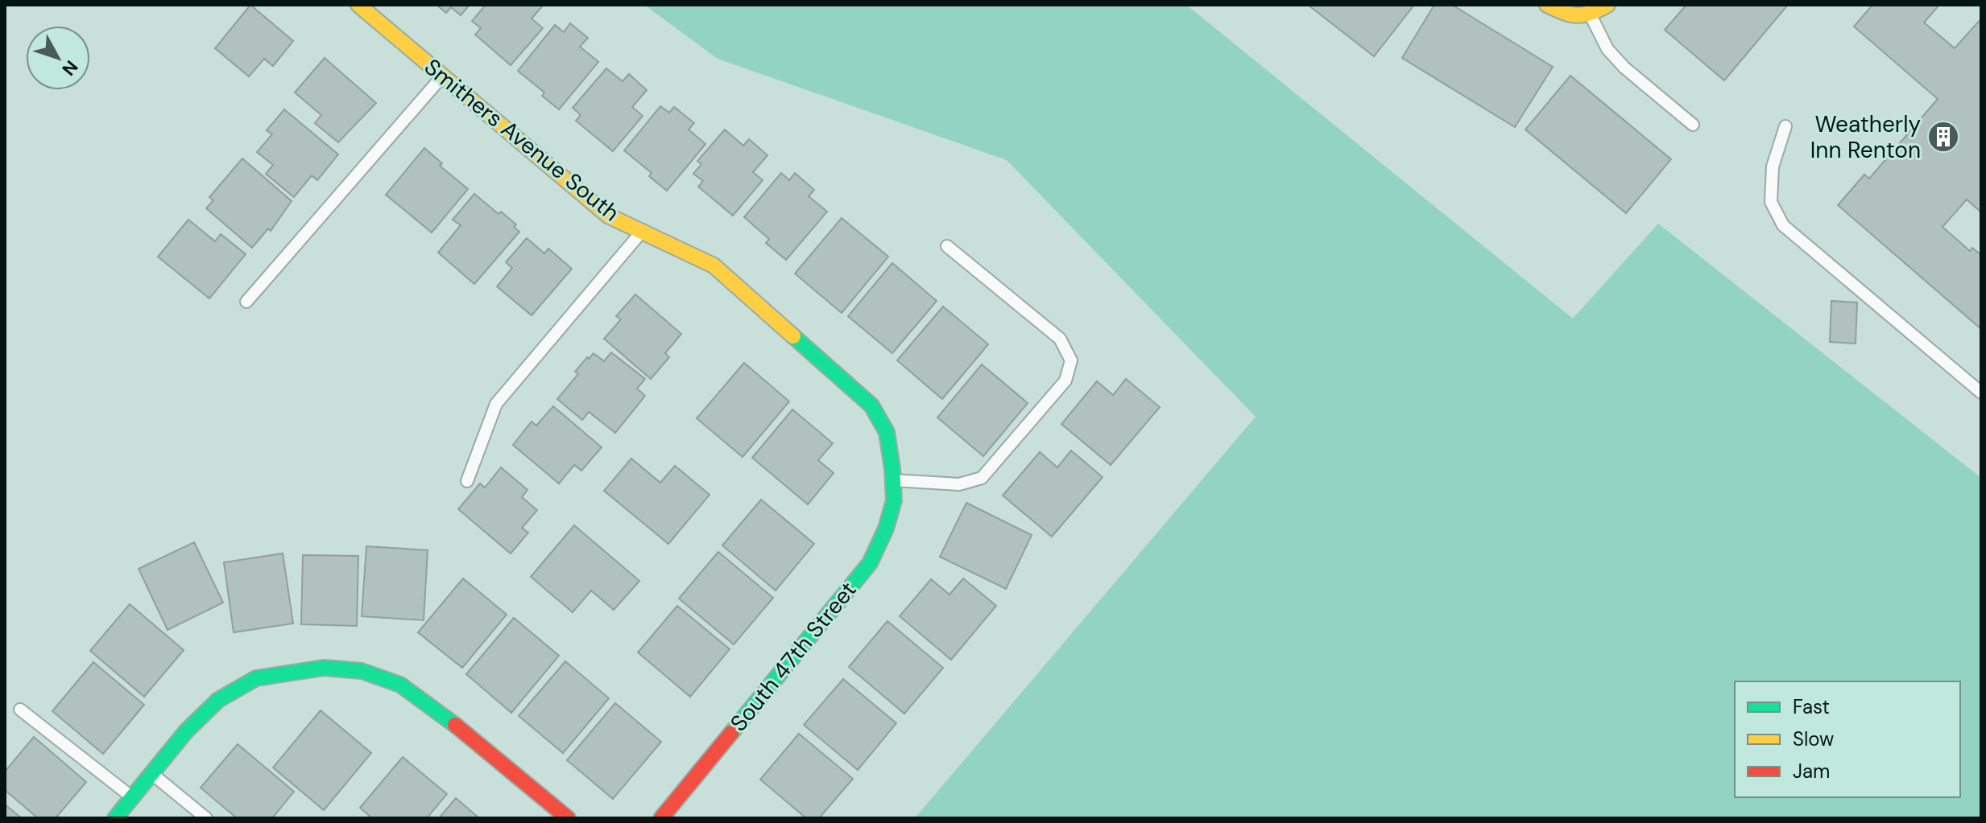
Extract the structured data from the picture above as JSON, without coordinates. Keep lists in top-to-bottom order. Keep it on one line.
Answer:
{"streets":{"street":["Smithers Avenue South","South 47th Street"]},"crossings":[["Smithers Avenue South","South 47th Street"]],"places":{"building":["Weatherly Inn Renton"]},"legend":["Fast","Slow","Jam"],"north":"bottom right"}
